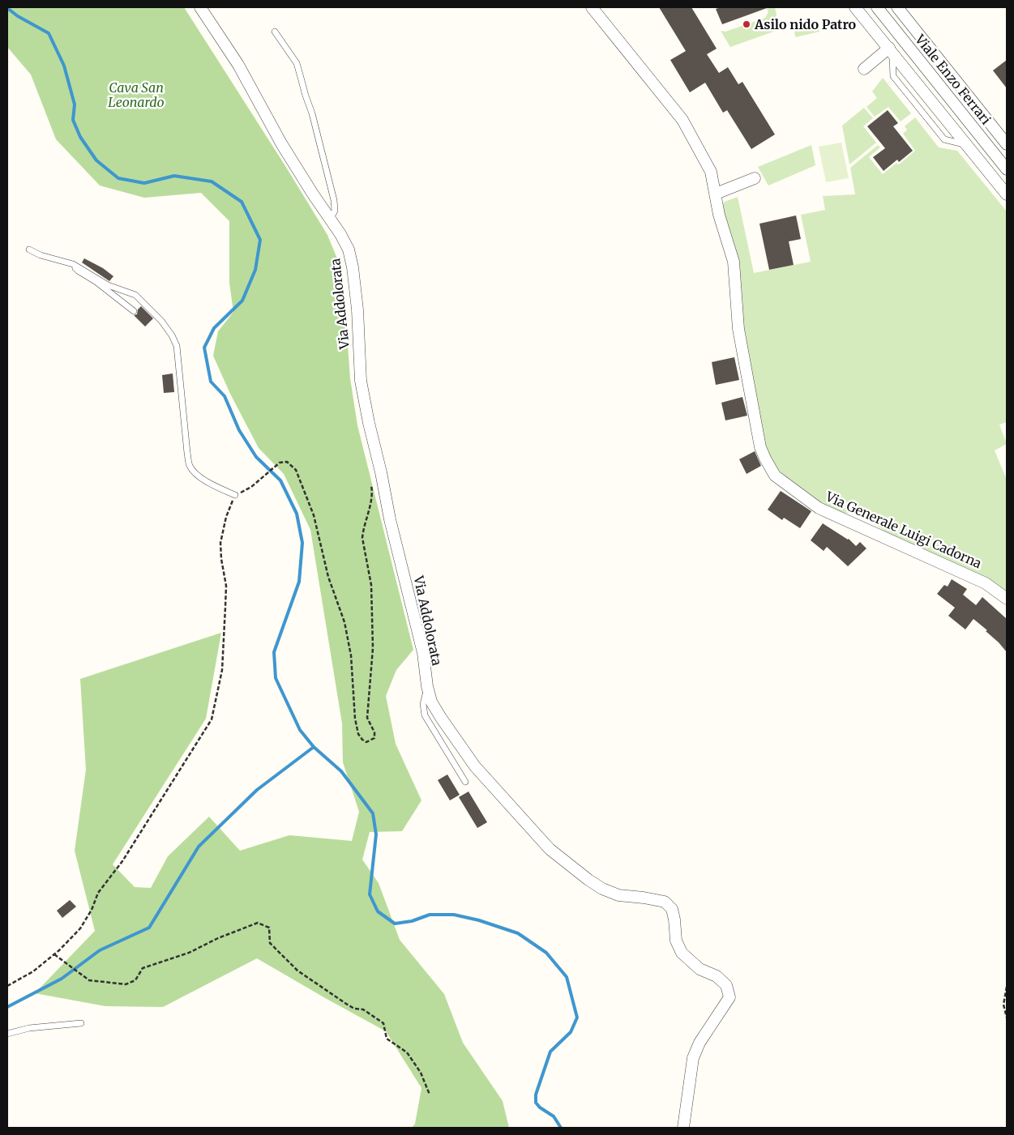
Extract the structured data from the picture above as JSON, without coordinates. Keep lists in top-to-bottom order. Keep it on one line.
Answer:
{"streets":{"street":["Viale Enzo Ferrari","Via Addolorata","Via Generale Luigi Cadorna"]},"parks":["Cava San Leonardo"],"places":["Asilo nido Patro"]}
